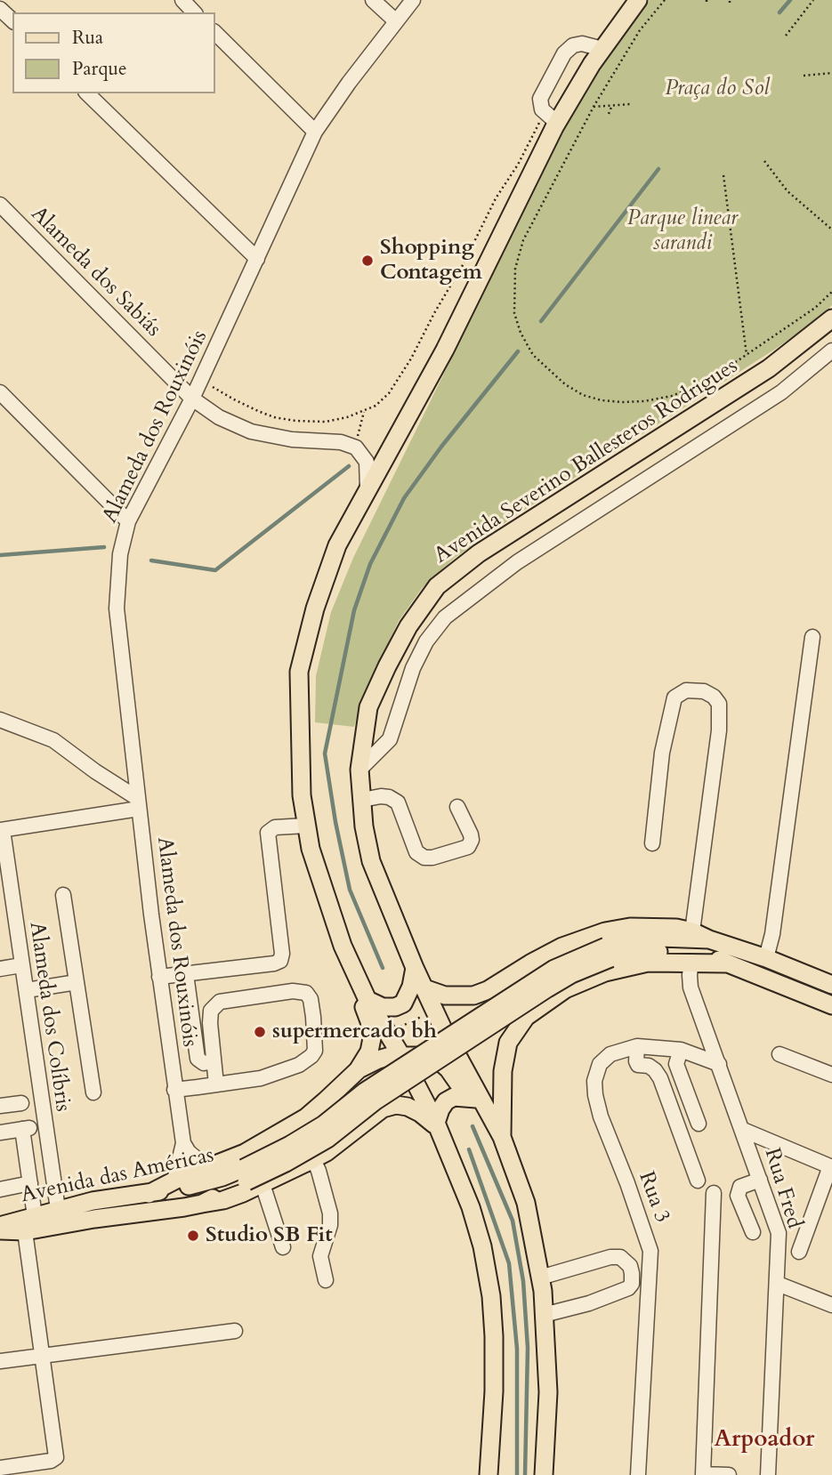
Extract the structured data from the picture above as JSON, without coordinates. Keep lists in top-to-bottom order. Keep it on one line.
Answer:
{"streets":{"main road":["Avenida Severino Ballesteros Rodrigues","Avenida das Américas"],"street":["Alameda dos Sabiás","Alameda dos Rouxinóis","Alameda dos Colíbris","Rua Fred","Rua 3"]},"crossings":[["Alameda dos Sabiás","Alameda dos Rouxinóis"],["Alameda dos Colíbris","Avenida das Américas"],["Rua Fred","Rua 3"]],"districts":["Arpoador"],"parks":["Praça do Sol","Parque linear sarandi"],"places":["Shopping Contagem","supermercado bh","Studio SB Fit"],"legend":["Rua","Parque"]}
